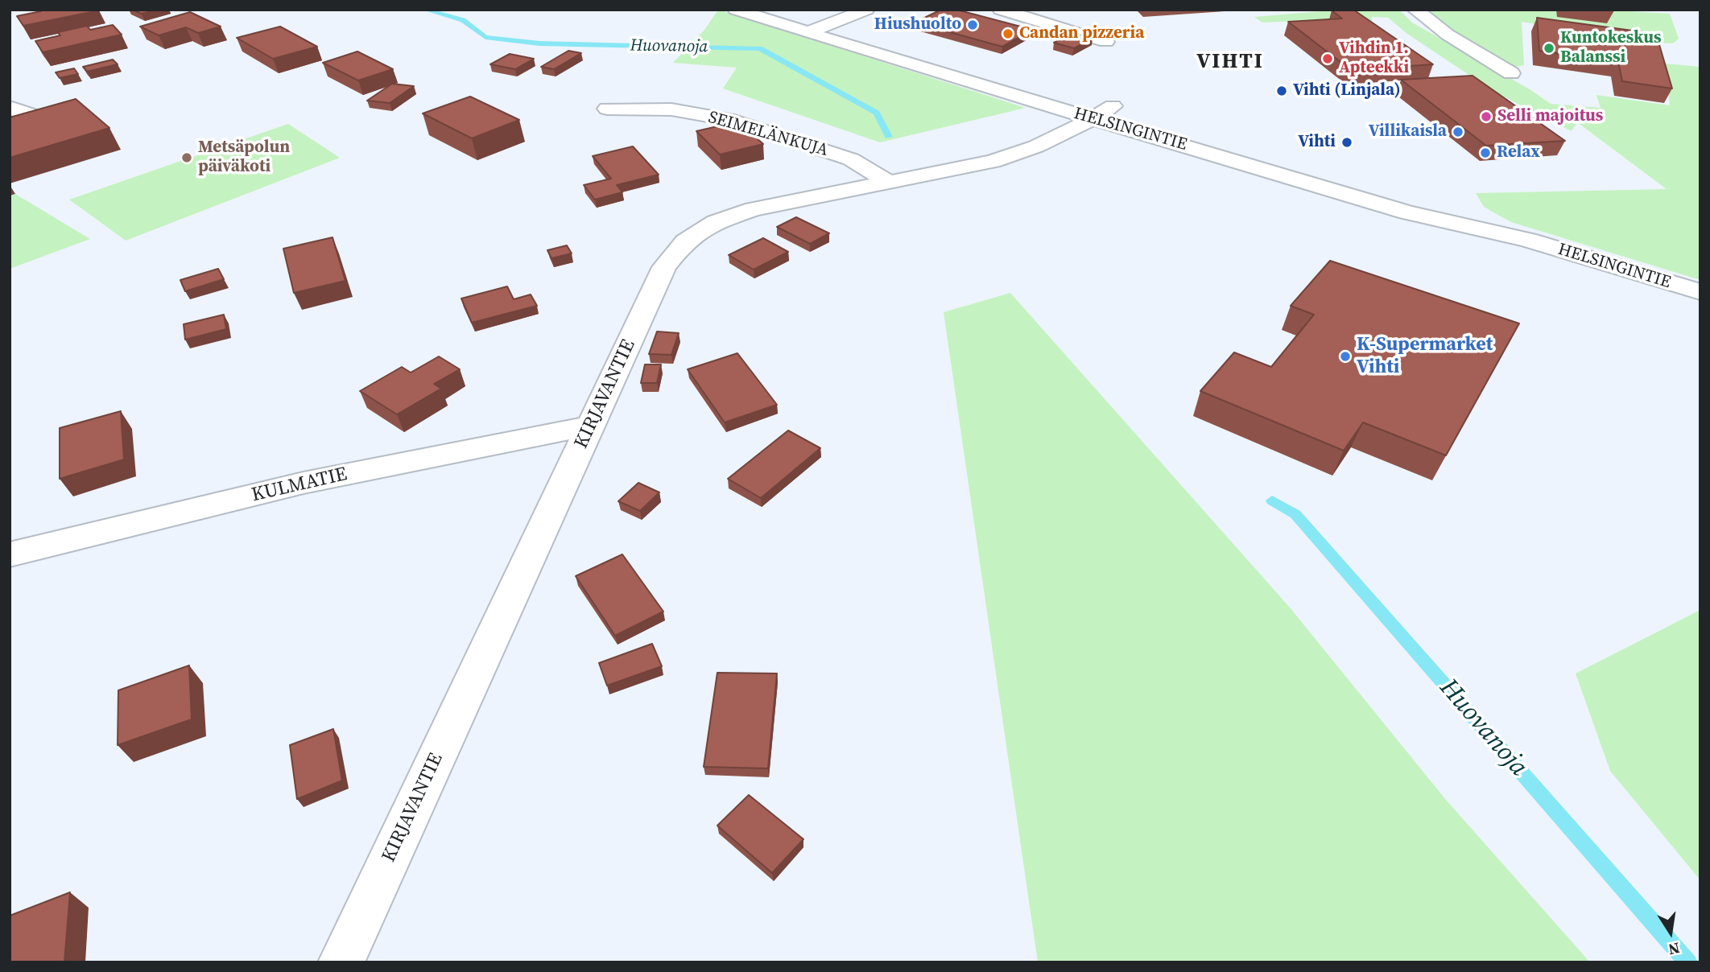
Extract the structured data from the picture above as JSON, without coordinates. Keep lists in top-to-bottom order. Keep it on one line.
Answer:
{"streets":{"street":["HELSINGINTIE","SEIMELÄNKUJA","KIRJAVANTIE","KULMATIE"]},"crossings":[["HELSINGINTIE","KIRJAVANTIE"],["SEIMELÄNKUJA","KIRJAVANTIE"],["KIRJAVANTIE","KULMATIE"]],"districts":["VIHTI"],"water":["Huovanoja"],"places":["Hiushuolto","Candan pizzeria","Kuntokeskus Balanssi","Vihdin 1. Apteekki","Vihti (Linjala)","Selli majoitus","Villikaisla","Vihti","Relax","Metsäpolun päiväkoti","K-Supermarket Vihti"],"north":"bottom"}
